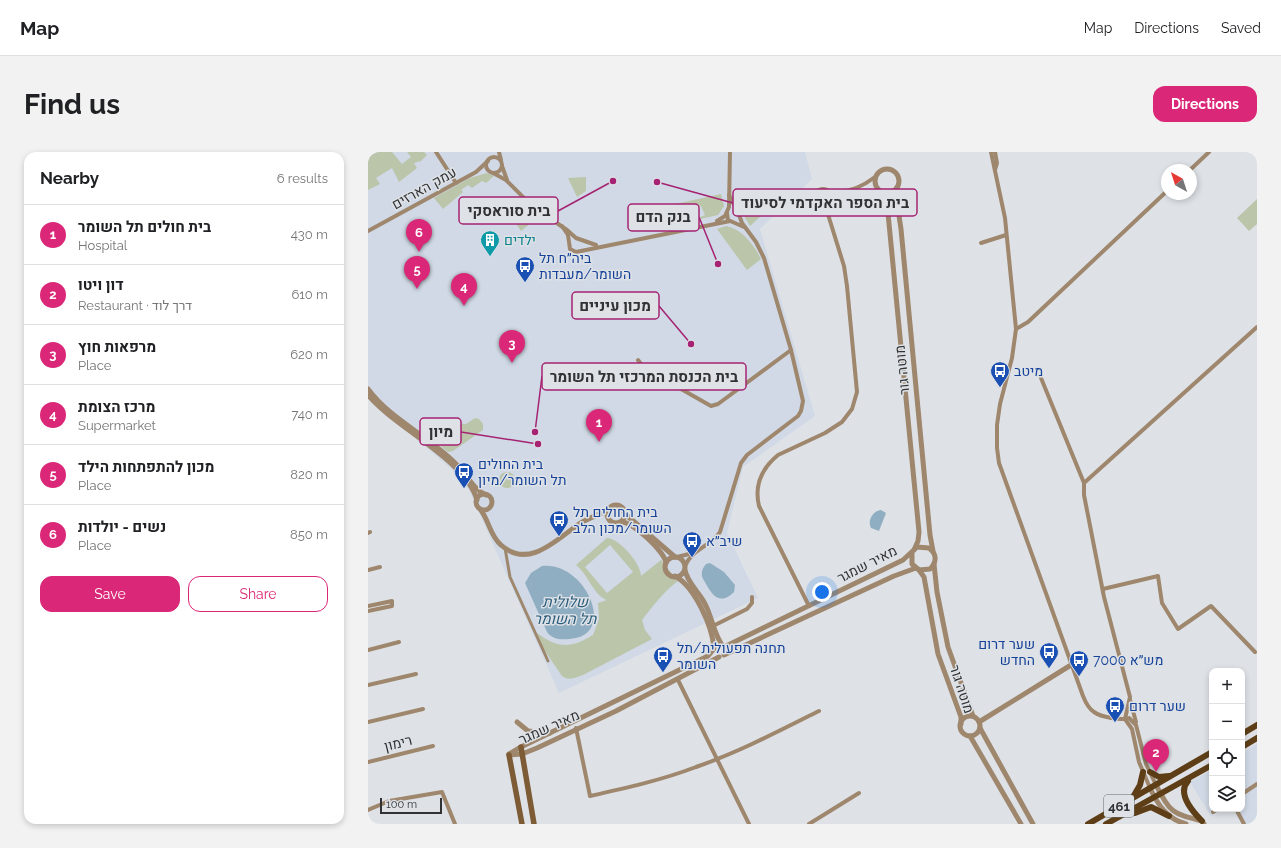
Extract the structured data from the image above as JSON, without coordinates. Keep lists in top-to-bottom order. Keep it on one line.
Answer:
{"streets":{"main road":["461"],"street":["עמק הארזים","מוטה גור","מאיר שמגר","רימון"]},"crossings":[["מוטה גור","מאיר שמגר"]],"water":["שלולית תל השומר"],"places":{"other":["בית סוראסקי","בית הספר האקדמי לסיעוד","בנק הדם","מכון עיניים","בית הכנסת המרכזי תל השומר","מיון"],"building":["ילדים"],"bus stop":["ביה״ח תל השומר/מעבדות","מיטב","בית החולים תל השומר/מיון","בית החולים תל השומר/מכון הלב","שיב״א","שער דרום החדש","תחנה תפעולית/תל השומר","מש״א 7000","שער דרום"]},"scale_bar":"100 m","north":"top left","page":{"header":"Map","nav":["Map","Directions","Saved"],"buttons":["Directions",["Save","Share"]],"title":"Find us","heading":["Nearby","6 results"],"list":[{"mark":"1","name":"בית חולים תל השומר","note":"Hospital","value":"430 m"},{"mark":"2","name":"דון ויטו","note":"Restaurant · דרך לוד","value":"610 m"},{"mark":"3","name":"מרפאות חוץ","note":"Place","value":"620 m"},{"mark":"4","name":"מרכז הצומת","note":"Supermarket","value":"740 m"},{"mark":"5","name":"מכון להתפתחות הילד","note":"Place","value":"820 m"},{"mark":"6","name":"נשים - יולדות","note":"Place","value":"850 m"}],"pins":["6","5","4","3","1","2"],"map_buttons":["+","−"],"scale":"100 m"}}
